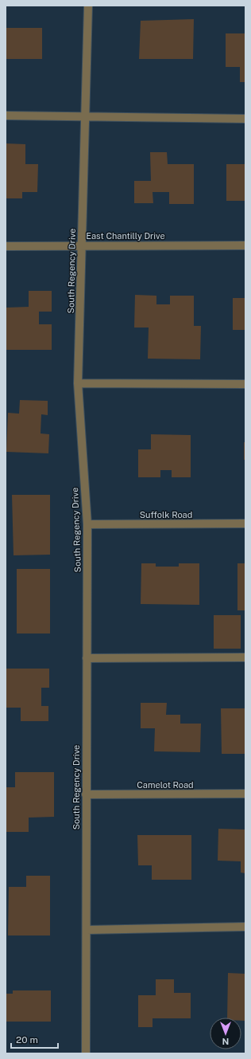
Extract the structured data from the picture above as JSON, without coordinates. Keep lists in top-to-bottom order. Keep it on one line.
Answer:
{"streets":{"street":["East Chantilly Drive","South Regency Drive","Suffolk Road","Camelot Road"]},"crossings":[["East Chantilly Drive","South Regency Drive"],["South Regency Drive","Suffolk Road"],["South Regency Drive","Camelot Road"]],"scale_bar":"20 m","north":"bottom"}
